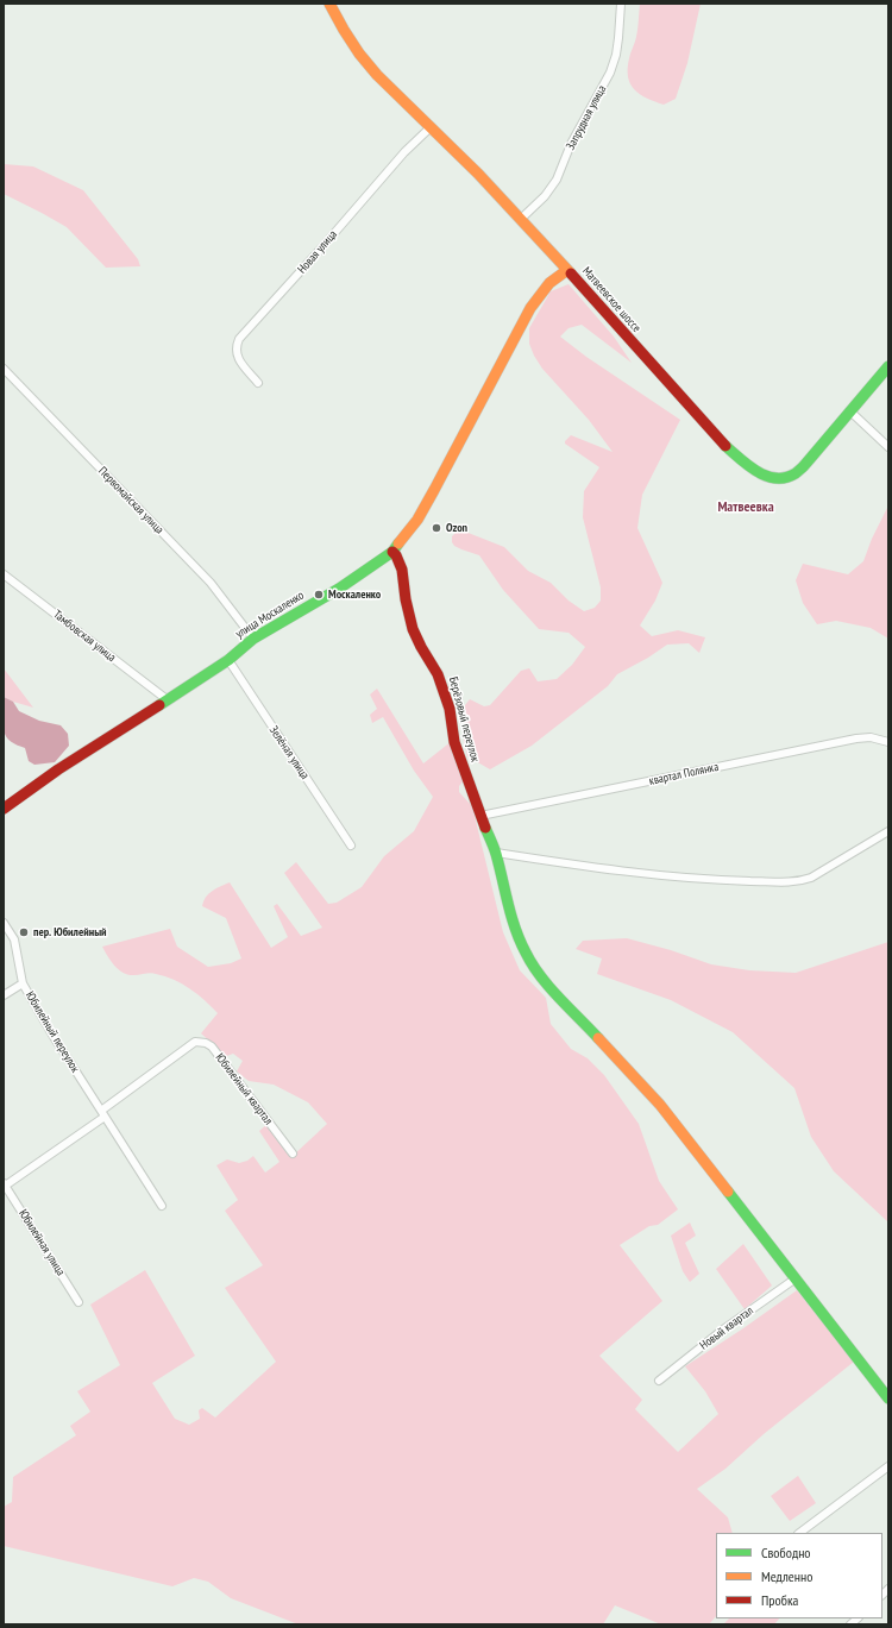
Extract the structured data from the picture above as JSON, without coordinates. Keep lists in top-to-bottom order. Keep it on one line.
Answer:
{"streets":{"street":["Запрудная улица","Новая улица","Матвеевское шоссе","Первомайская улица","улица Москаленко","Тамбовская улица","Берёзовый переулок","Зелёная улица","квартал Полянка","Юбилейный переулок","Юбилейный квартал","Юбилейная улица","Новый квартал"]},"crossings":[["Запрудная улица","Матвеевское шоссе"],["Новая улица","Матвеевское шоссе"],["Матвеевское шоссе","улица Москаленко"],["Первомайская улица","улица Москаленко"],["улица Москаленко","Тамбовская улица"],["улица Москаленко","Берёзовый переулок"],["улица Москаленко","Зелёная улица"],["Берёзовый переулок","квартал Полянка"],["Берёзовый переулок","Новый квартал"],["Юбилейный переулок","Юбилейный квартал"],["Юбилейный квартал","Юбилейная улица"]],"districts":["Матвеевка"],"places":["Ozon","Москаленко","пер. Юбилейный"],"legend":["Свободно","Медленно","Пробка"]}
